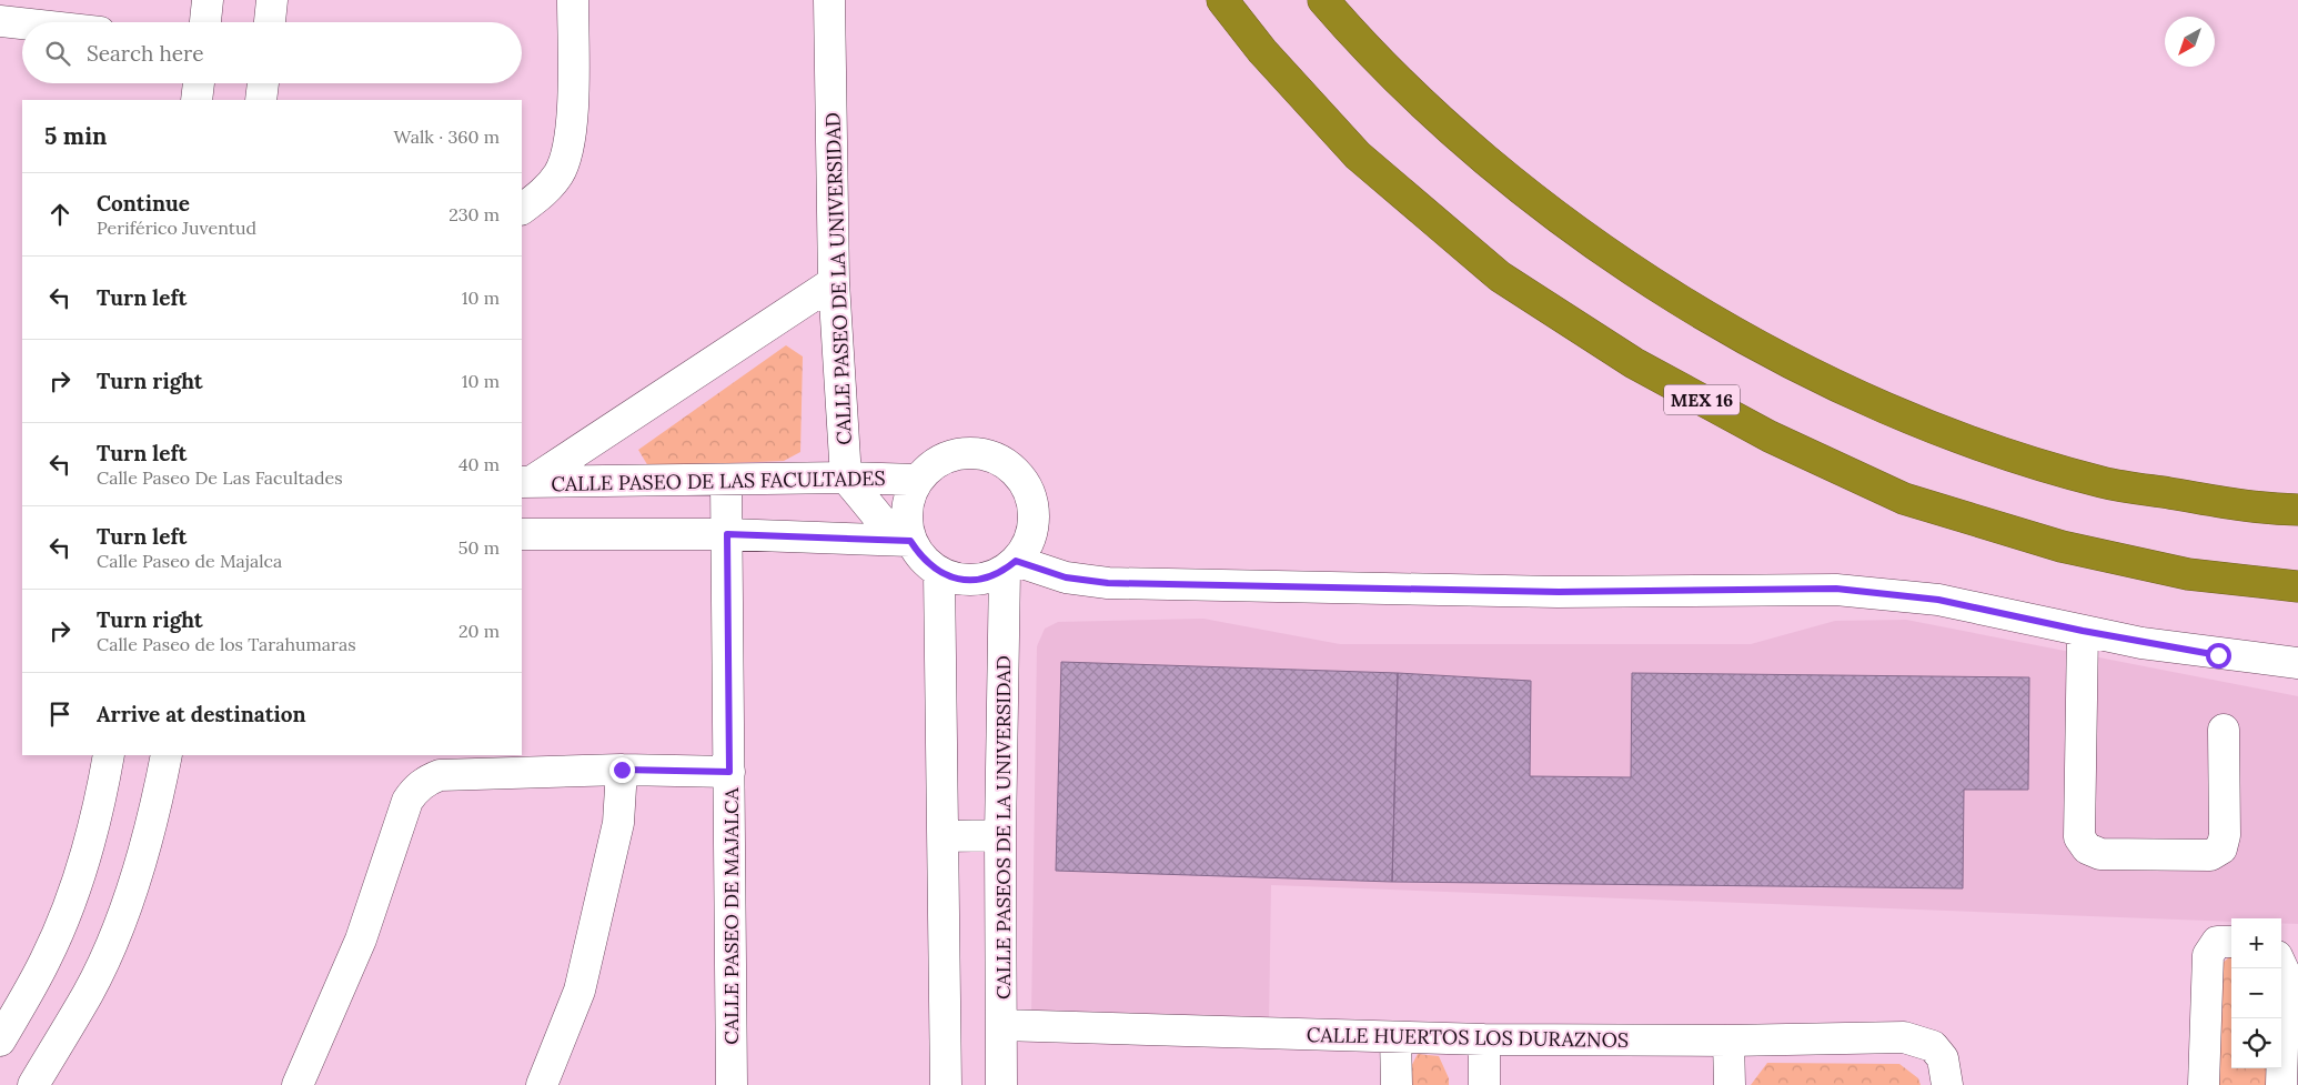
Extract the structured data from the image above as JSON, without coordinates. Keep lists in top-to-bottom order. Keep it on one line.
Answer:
{"streets":{"highway":["MEX 16"],"street":["CALLE PASEO DE LA UNIVERSIDAD","CALLE PASEO DE LAS FACULTADES","CALLE PASEOS DE LA UNIVERSIDAD","CALLE PASEO DE MAJALCA","CALLE HUERTOS LOS DURAZNOS"]},"crossings":[["CALLE PASEO DE LA UNIVERSIDAD","CALLE PASEO DE LAS FACULTADES"],["CALLE PASEO DE LAS FACULTADES","CALLE PASEOS DE LA UNIVERSIDAD"],["CALLE PASEO DE LAS FACULTADES","CALLE PASEO DE MAJALCA"],["CALLE PASEOS DE LA UNIVERSIDAD","CALLE HUERTOS LOS DURAZNOS"]],"north":"bottom left","page":{"search":"Search here","heading":["5 min","Walk · 360 m"],"list":[["Continue","Periférico Juventud","230 m"],["Turn left","10 m"],["Turn right","10 m"],["Turn left","Calle Paseo De Las Facultades","40 m"],["Turn left","Calle Paseo de Majalca","50 m"],["Turn right","Calle Paseo de los Tarahumaras","20 m"],"Arrive at destination"],"map_buttons":["+","−"]}}
